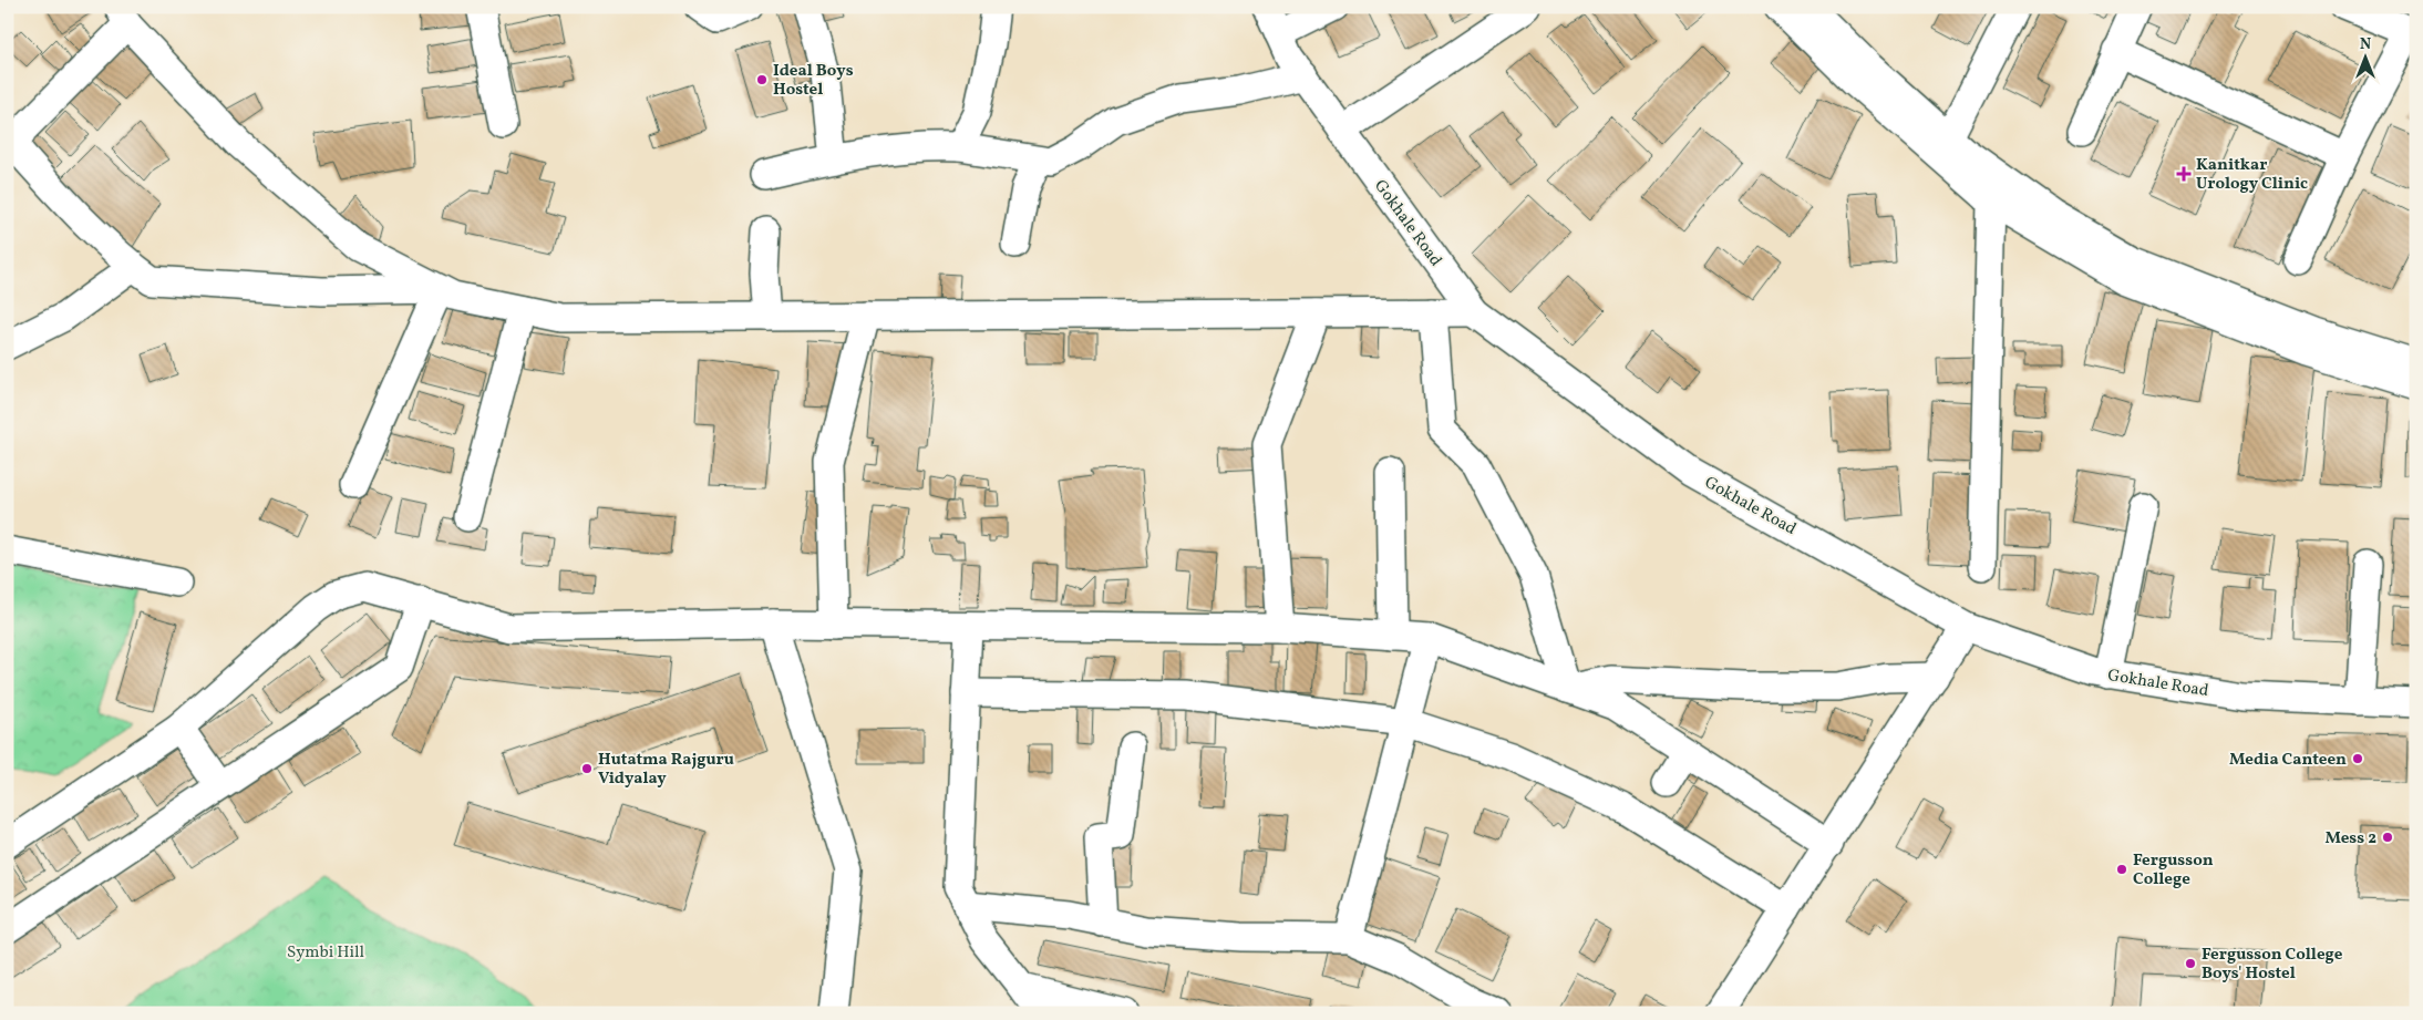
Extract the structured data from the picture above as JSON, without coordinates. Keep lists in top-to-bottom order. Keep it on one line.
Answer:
{"streets":{"street":["Gokhale Road"]},"parks":["Symbi Hill"],"places":{"other":["Ideal Boys Hostel","Media Canteen","Hutatma Rajguru Vidyalay","Mess 2","Fergusson College","Fergusson College Boys' Hostel"],"health":["Kanitkar Urology Clinic"]},"north":"top"}
